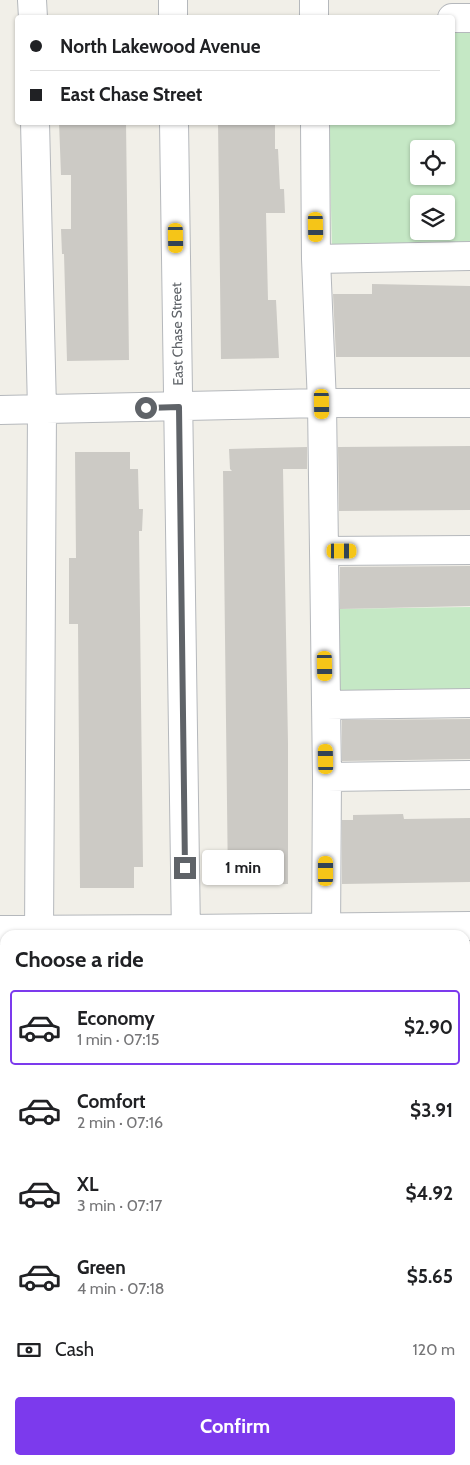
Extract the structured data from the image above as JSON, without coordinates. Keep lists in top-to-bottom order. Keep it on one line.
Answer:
{"streets":{"street":["East Chase Street"]},"page":{"banner":["North Lakewood Avenue","East Chase Street"],"bubble":"1 min","heading":"Choose a ride","list":[{"name":"Economy","note":"1 min · 07:15","value":"$2.90"},{"name":"Comfort","note":"2 min · 07:16","value":"$3.91"},{"name":"XL","note":"3 min · 07:17","value":"$4.92"},{"name":"Green","note":"4 min · 07:18","value":"$5.65"}],"pay":["Cash","120 m"],"buttons":"Confirm"}}
